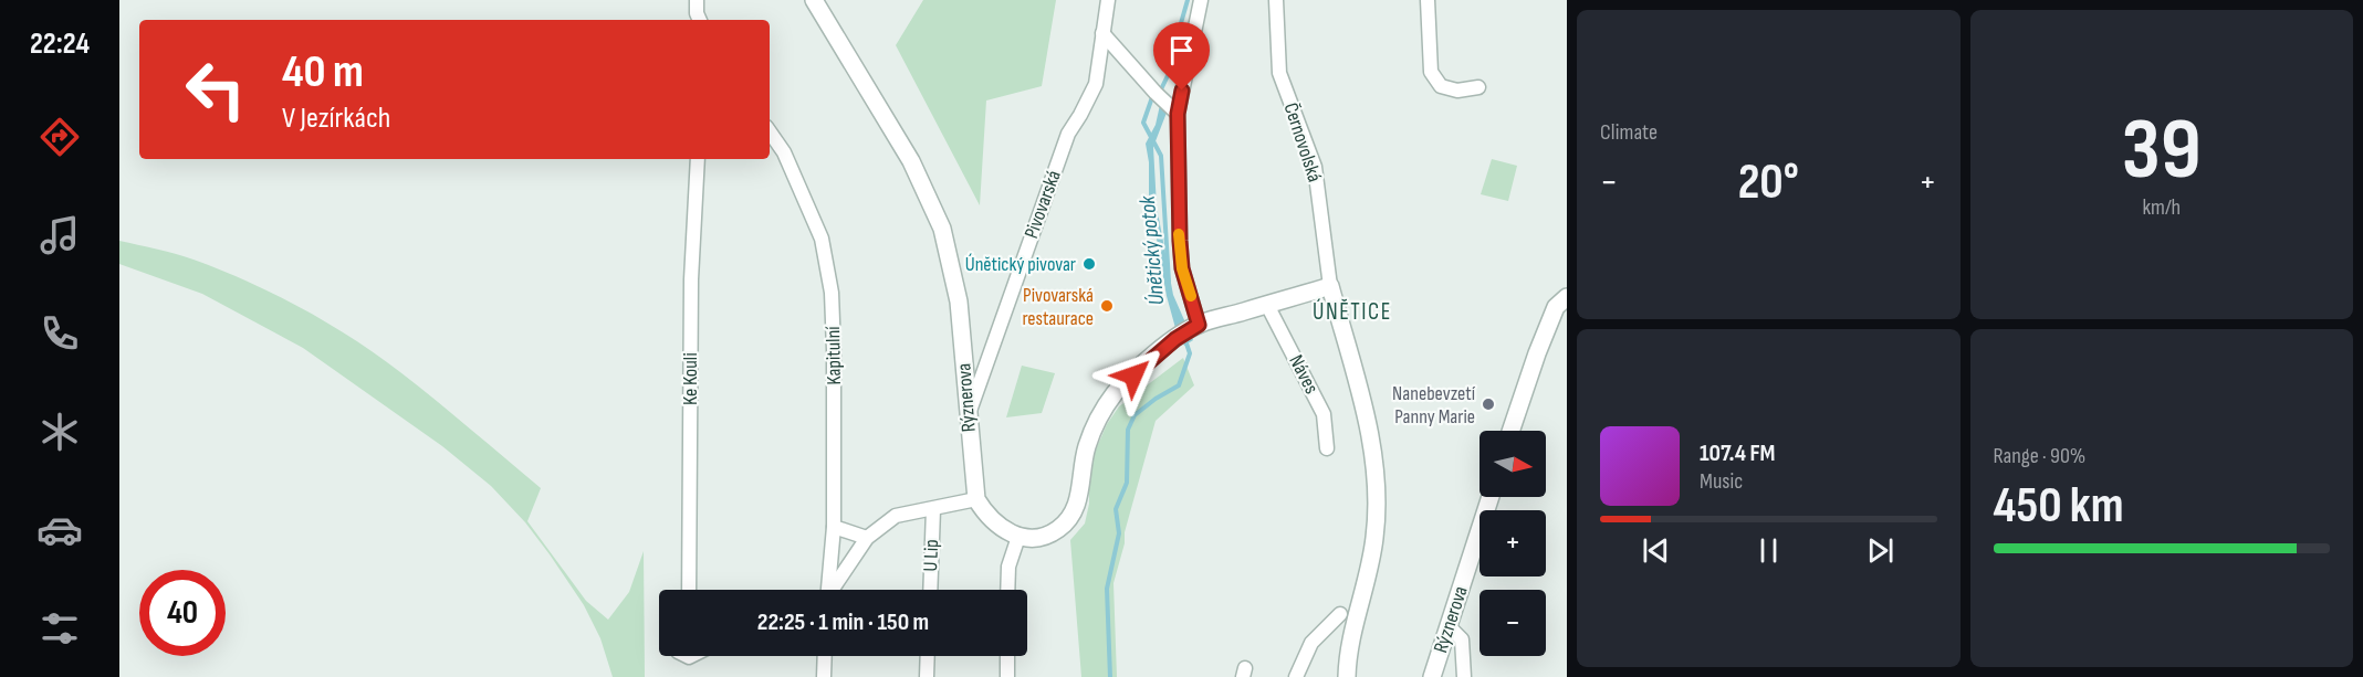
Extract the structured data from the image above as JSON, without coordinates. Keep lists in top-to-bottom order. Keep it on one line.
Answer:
{"streets":{"street":["Černovolská","Pivovarská","Kapitulní","Náves","Ke Kouli","Rýznerova","U Lip"]},"crossings":[["Pivovarská","Rýznerova"]],"districts":["ÚNĚTICE"],"water":["Únětický potok"],"places":["Únětický pivovar","Pivovarská restaurace","Nanebevzetí Panny Marie"],"north":"right","page":{"tabs":"22:24","tile":["Climate",["39","km/h"],["Range · 90%","450 km"]],"turn":["40 m","V Jezírkách"],"heat":["−","20°","+"],"song":["107.4 FM","Music"],"map_buttons":["+","−"],"limit":"40","trip":"22:25 · 1 min · 150 m"}}
